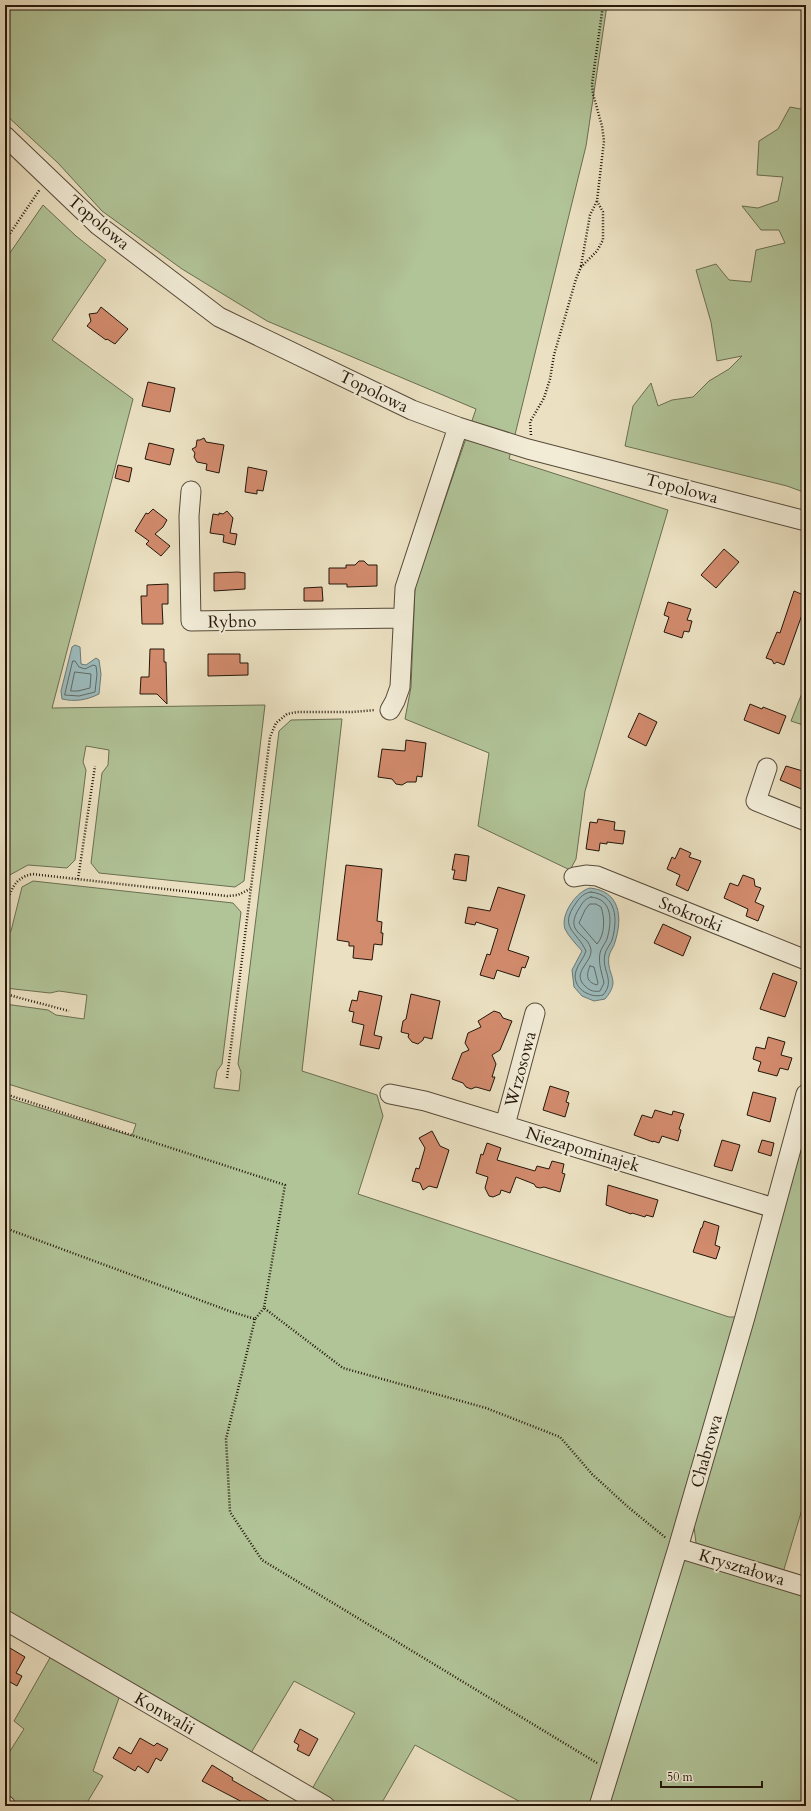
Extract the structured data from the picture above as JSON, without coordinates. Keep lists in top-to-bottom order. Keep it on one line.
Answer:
{"streets":{"street":["Topolowa","Rybno","Stokrotki","Wrzosowa","Niezapominajek","Chabrowa","Kryształowa","Konwalii"]},"crossings":[["Wrzosowa","Niezapominajek"],["Niezapominajek","Chabrowa"],["Chabrowa","Kryształowa"]],"scale_bar":"50 m"}
